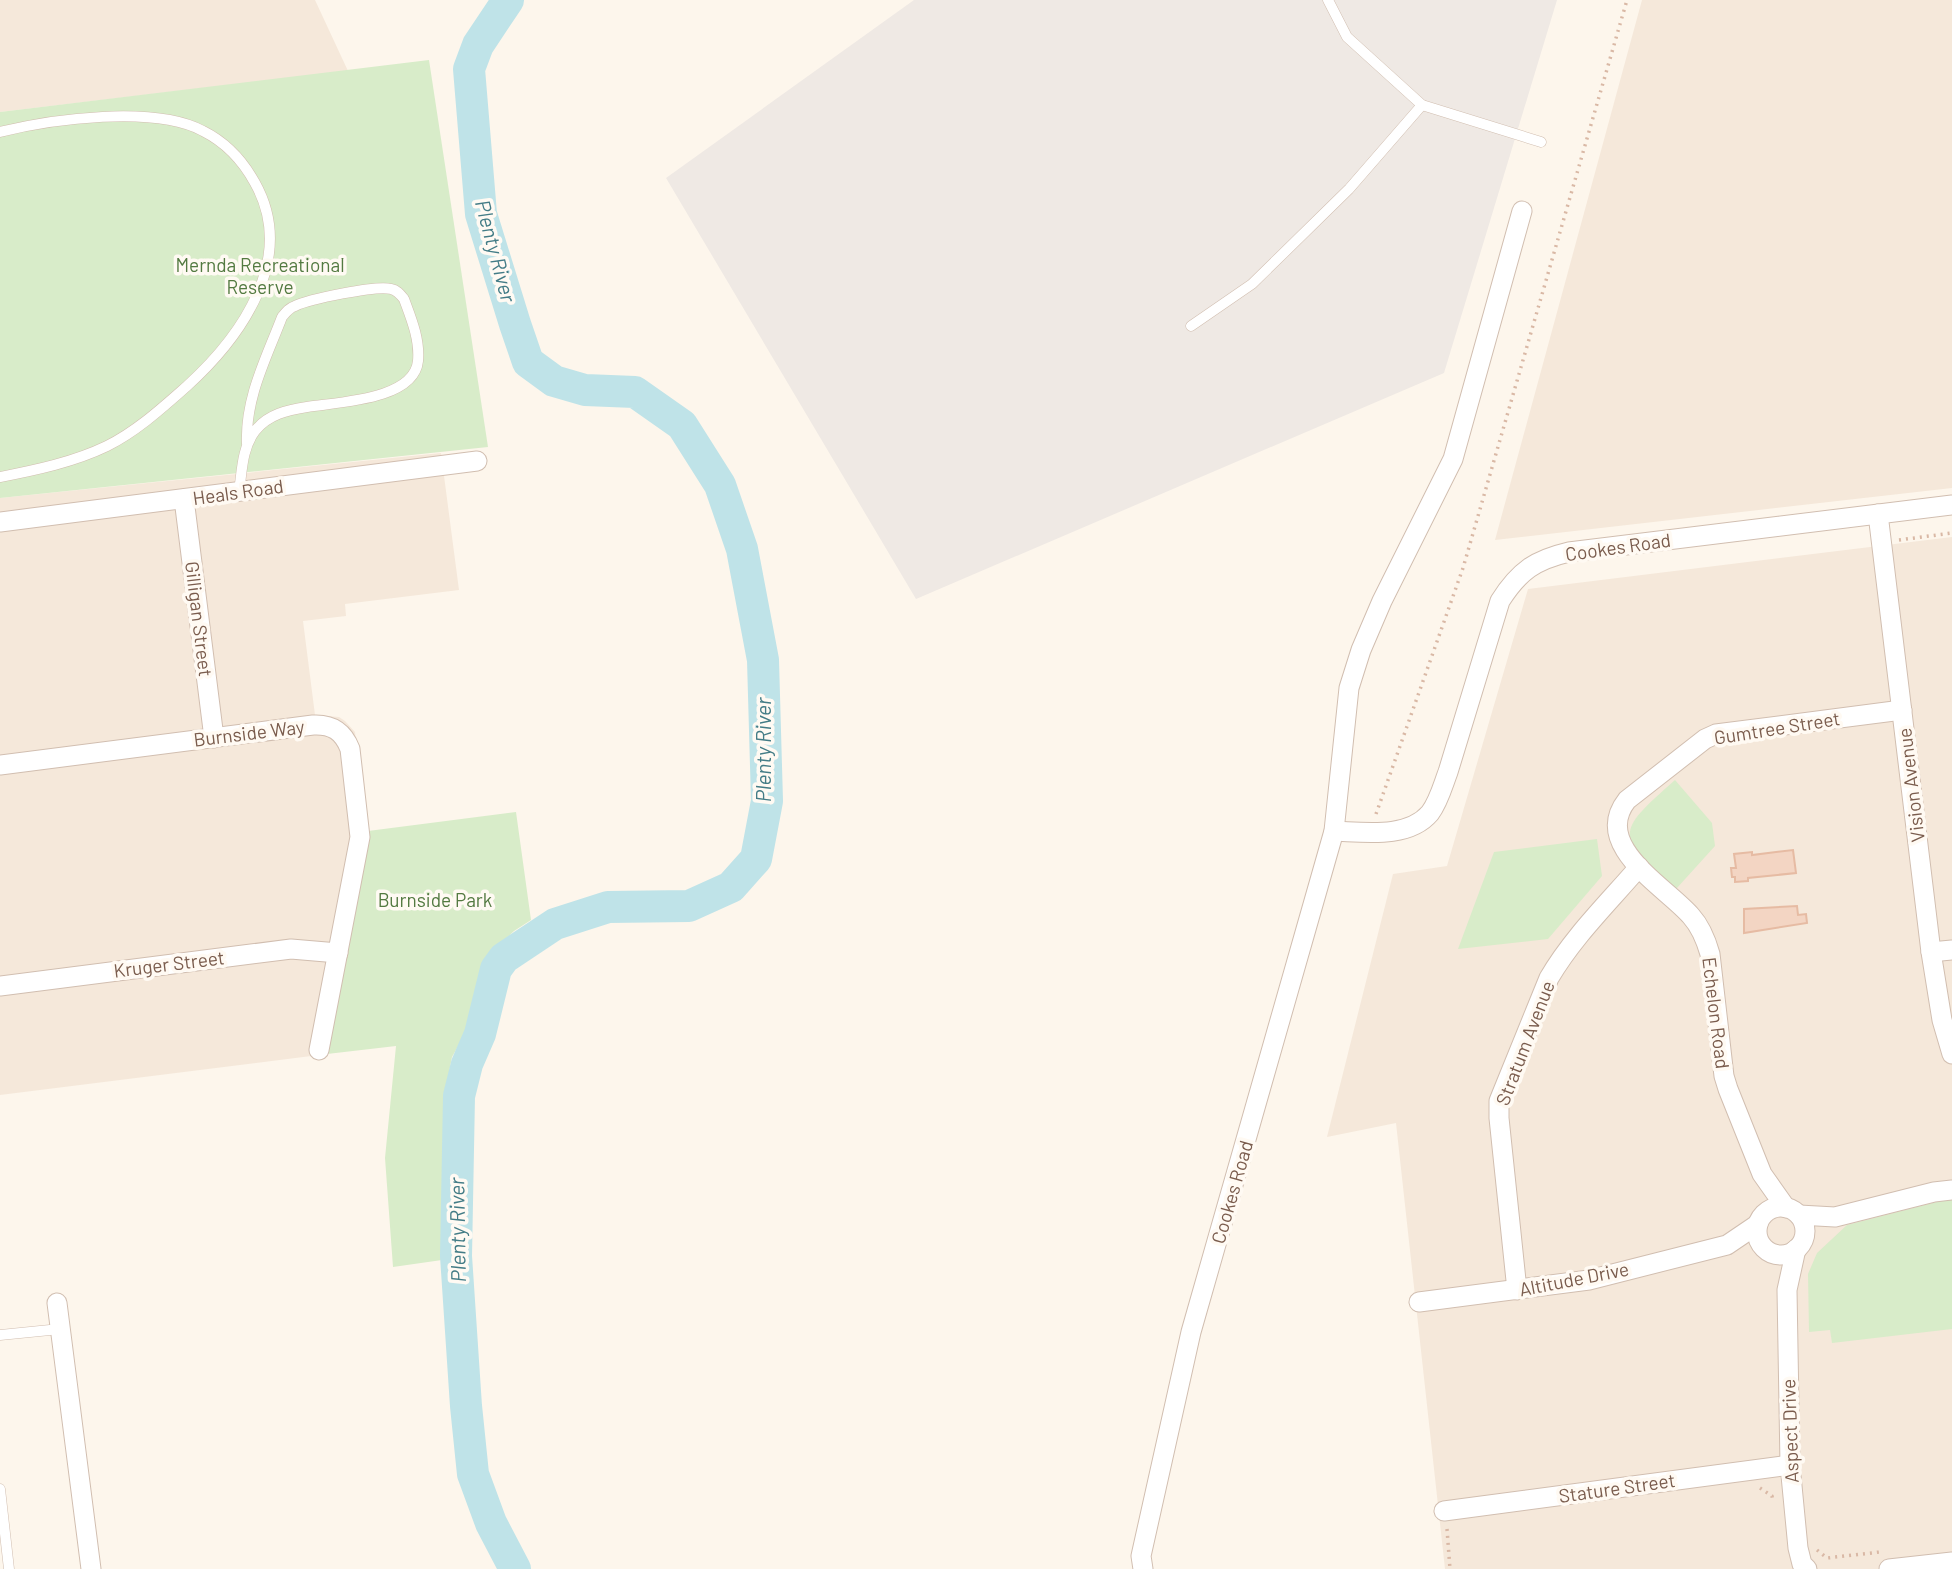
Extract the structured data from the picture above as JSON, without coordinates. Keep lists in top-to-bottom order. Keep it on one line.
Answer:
{"streets":{"street":["Heals Road","Cookes Road","Gilligan Street","Gumtree Street","Burnside Way","Vision Avenue","Kruger Street","Echelon Road","Stratum Avenue","Altitude Drive","Aspect Drive","Stature Street"]},"crossings":[["Heals Road","Gilligan Street"],["Cookes Road","Vision Avenue"],["Gilligan Street","Burnside Way"],["Gumtree Street","Vision Avenue"],["Gumtree Street","Echelon Road"],["Burnside Way","Kruger Street"],["Echelon Road","Stratum Avenue"],["Echelon Road","Altitude Drive"],["Echelon Road","Aspect Drive"],["Stratum Avenue","Altitude Drive"],["Altitude Drive","Aspect Drive"],["Aspect Drive","Stature Street"]],"water":["Plenty River"],"parks":["Mernda Recreational Reserve","Burnside Park"]}
